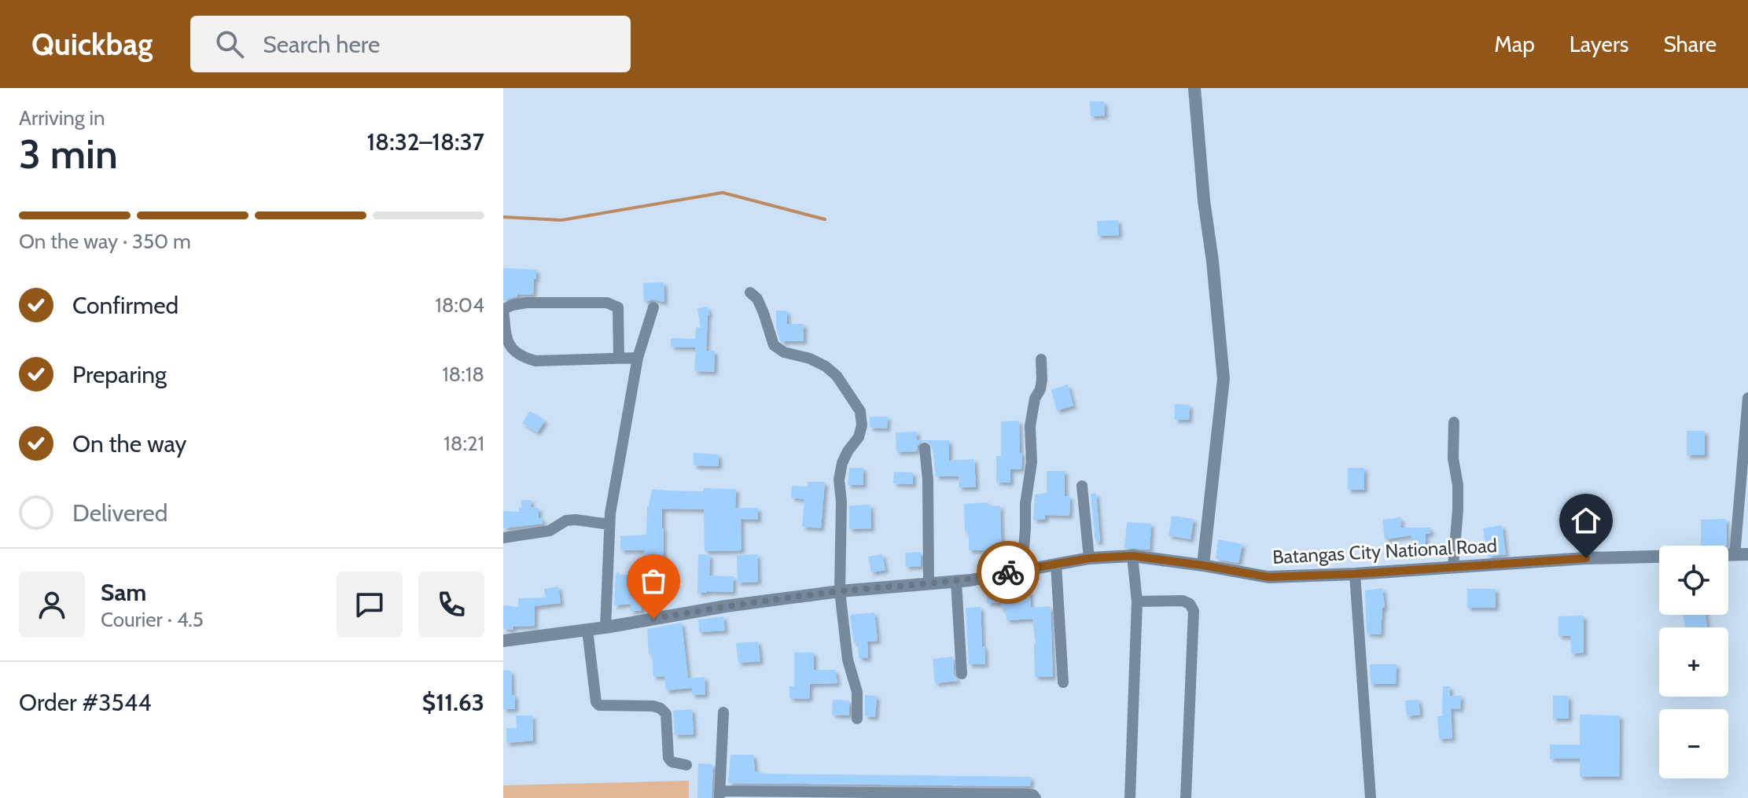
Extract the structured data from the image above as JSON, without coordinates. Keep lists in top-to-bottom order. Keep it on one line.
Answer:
{"streets":{"street":["Batangas City National Road"]},"page":{"header":"Quickbag","search":"Search here","nav":["Map","Layers","Share"],"heading":["3 min","Arriving in","18:32–18:37"],"panel":["Sam","Courier · 4.5","Order #3544","$11.63"],"bar":"On the way · 350 m","list":[["Confirmed","18:04"],["Preparing","18:18"],["On the way","18:21"],"Delivered"],"map_buttons":["+","−"]}}
